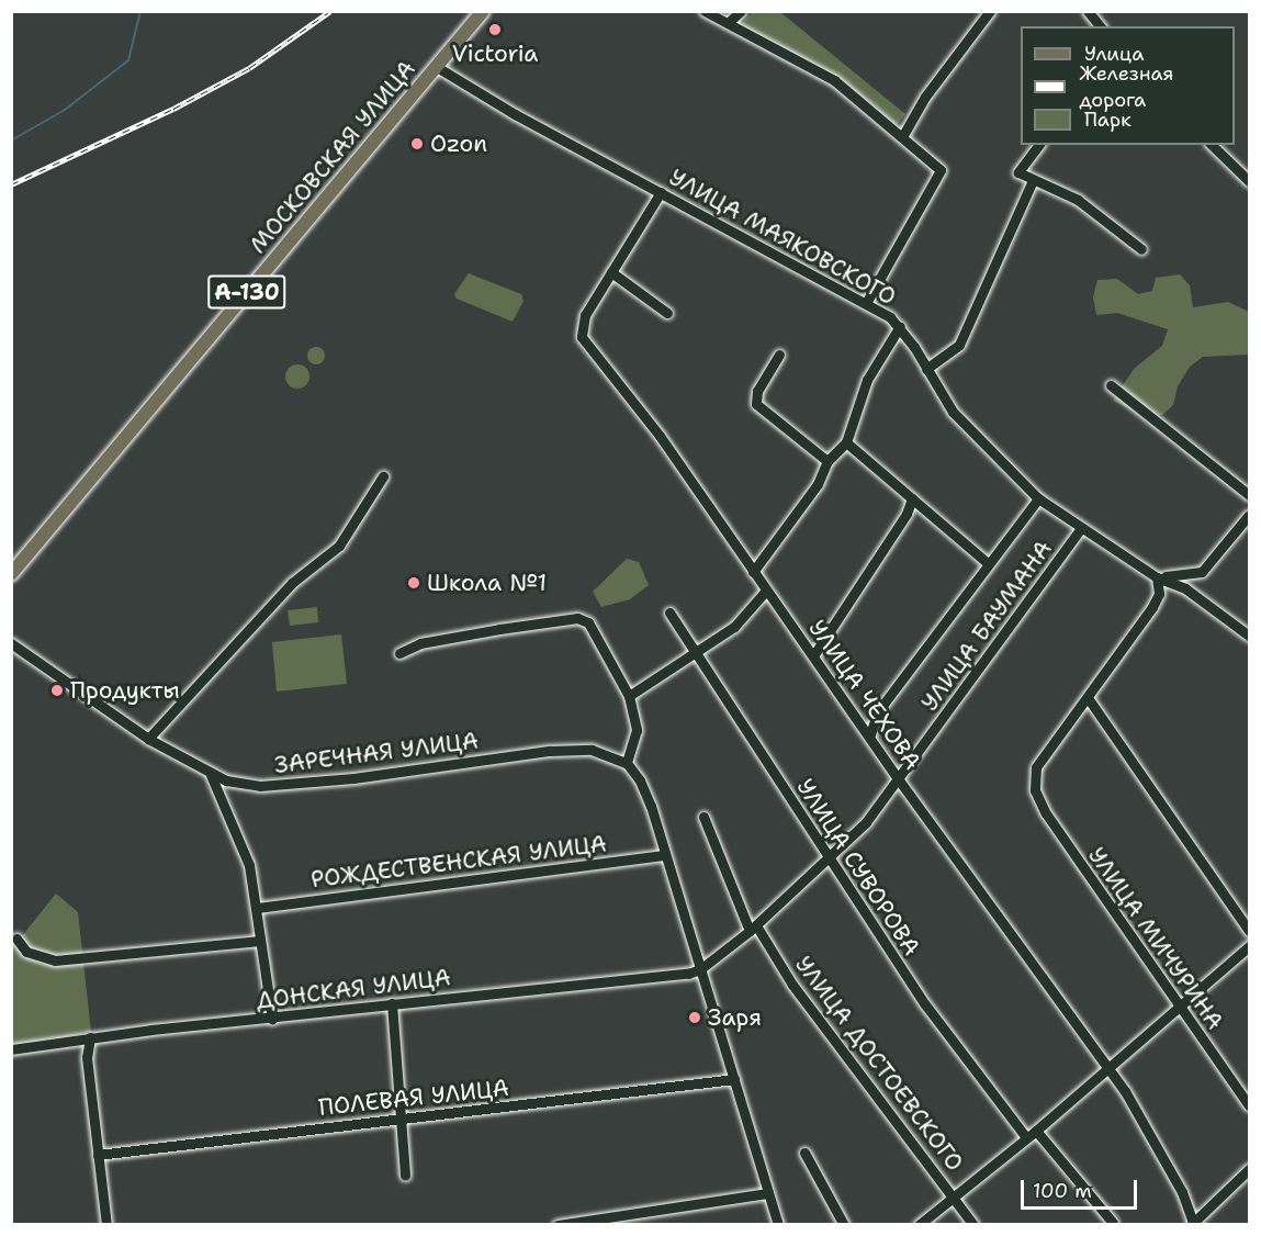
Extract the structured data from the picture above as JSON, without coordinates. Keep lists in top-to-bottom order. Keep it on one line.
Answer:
{"streets":{"main road":["МОСКОВСКАЯ УЛИЦА","А-130"],"street":["УЛИЦА МАЯКОВСКОГО","УЛИЦА БАУМАНА","УЛИЦА ЧЕХОВА","ЗАРЕЧНАЯ УЛИЦА","РОЖДЕСТВЕНСКАЯ УЛИЦА","УЛИЦА СУВОРОВА","УЛИЦА МИЧУРИНА","ДОНСКАЯ УЛИЦА","УЛИЦА ДОСТОЕВСКОГО","ПОЛЕВАЯ УЛИЦА"]},"crossings":[["МОСКОВСКАЯ УЛИЦА","УЛИЦА МАЯКОВСКОГО"],["УЛИЦА МАЯКОВСКОГО","УЛИЦА БАУМАНА"],["УЛИЦА МАЯКОВСКОГО","УЛИЦА ЧЕХОВА"],["УЛИЦА БАУМАНА","УЛИЦА ЧЕХОВА"],["УЛИЦА БАУМАНА","УЛИЦА СУВОРОВА"],["УЛИЦА БАУМАНА","ДОНСКАЯ УЛИЦА"],["УЛИЦА БАУМАНА","УЛИЦА ДОСТОЕВСКОГО"]],"places":["Victoria","Ozon","Школа №1","Продукты","Заря"],"legend":["Улица","Железная дорога","Парк"],"scale_bar":"100 m"}
